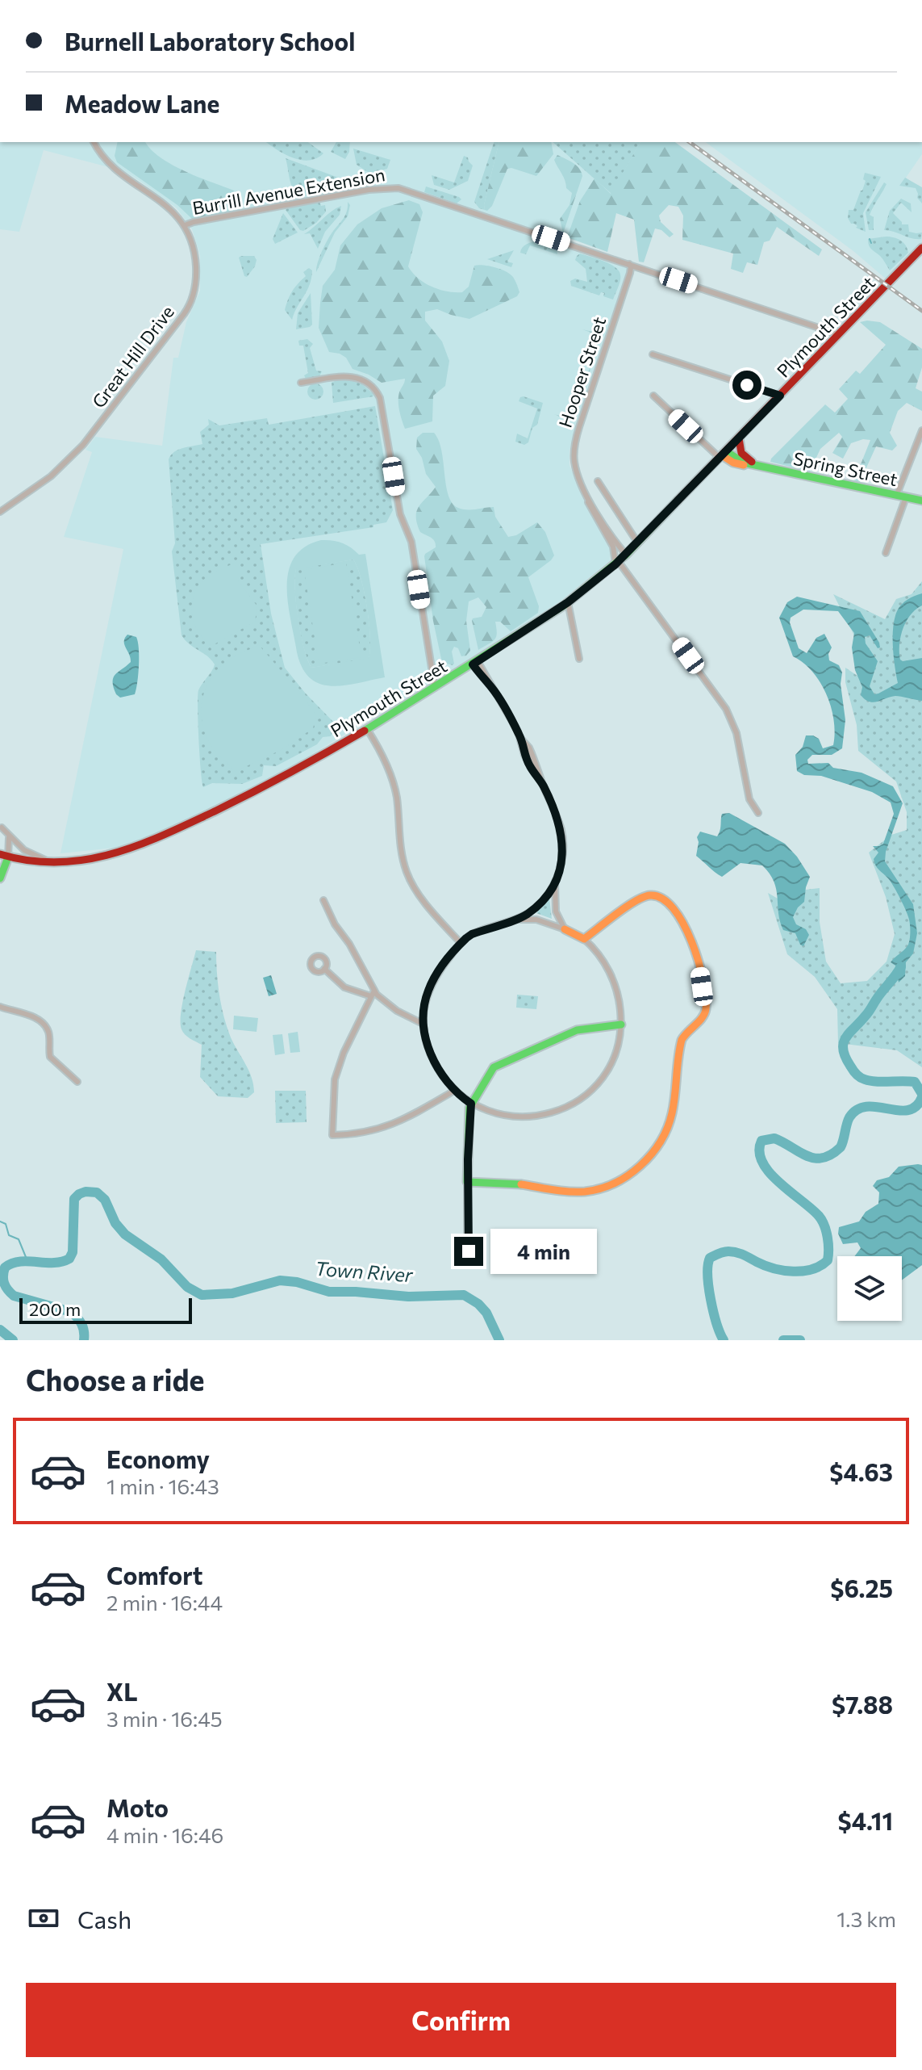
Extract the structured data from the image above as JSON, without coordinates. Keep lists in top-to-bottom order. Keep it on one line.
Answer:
{"streets":{"street":["Burrill Avenue Extension","Plymouth Street","Great Hill Drive","Hooper Street","Spring Street"]},"crossings":[["Burrill Avenue Extension","Great Hill Drive"],["Burrill Avenue Extension","Hooper Street"],["Plymouth Street","Hooper Street"],["Plymouth Street","Spring Street"]],"water":["Town River"],"scale_bar":"200 m","page":{"banner":["Burnell Laboratory School","Meadow Lane"],"bubble":"4 min","scale":"200 m","heading":"Choose a ride","list":[{"name":"Economy","note":"1 min · 16:43","value":"$4.63"},{"name":"Comfort","note":"2 min · 16:44","value":"$6.25"},{"name":"XL","note":"3 min · 16:45","value":"$7.88"},{"name":"Moto","note":"4 min · 16:46","value":"$4.11"}],"pay":["Cash","1.3 km"],"buttons":"Confirm"}}
